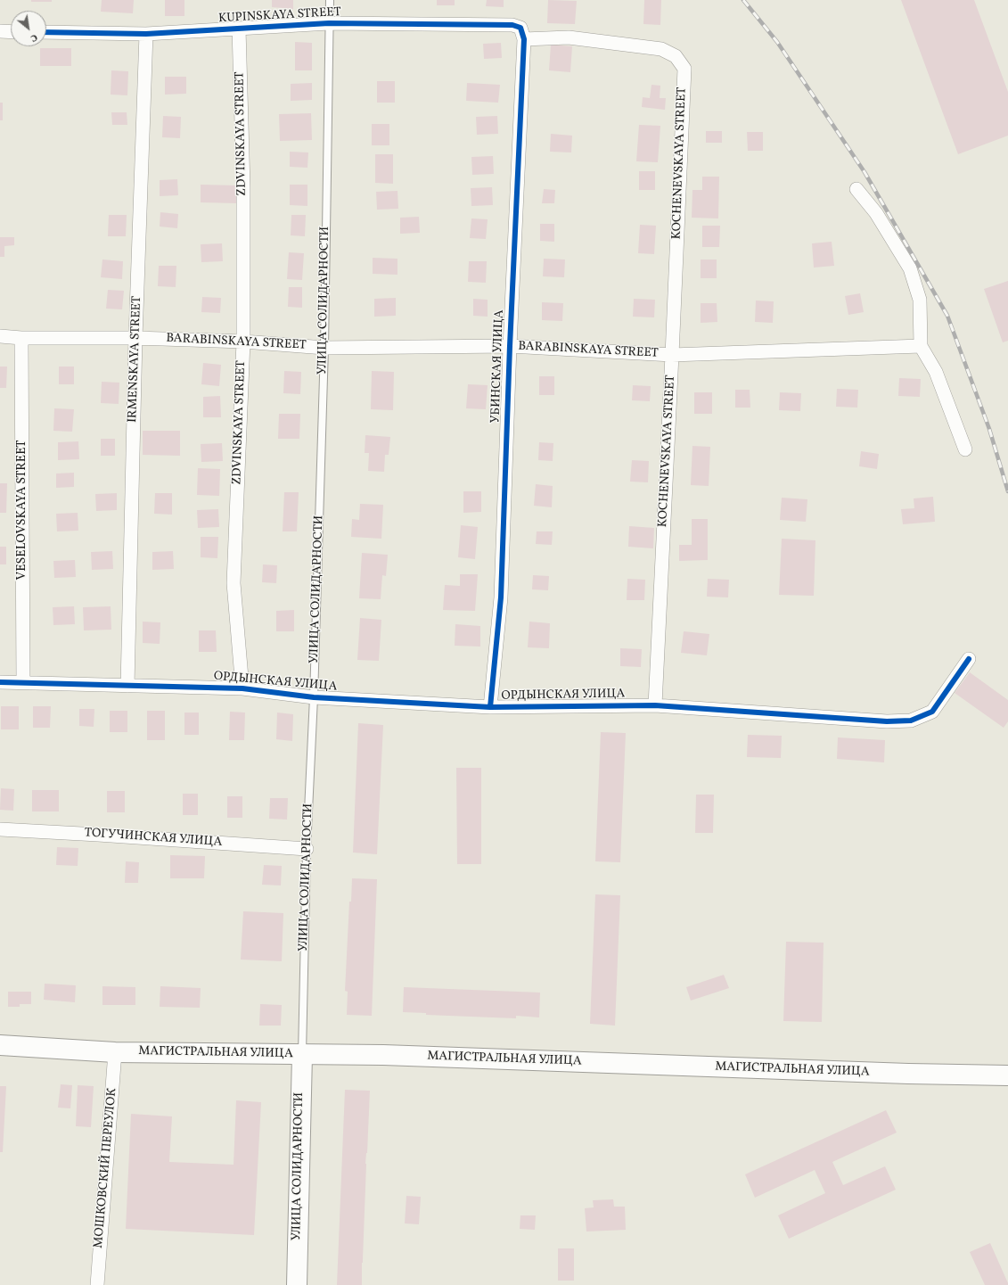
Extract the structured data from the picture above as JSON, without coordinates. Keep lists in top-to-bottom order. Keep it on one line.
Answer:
{"streets":{"main road":["УЛИЦА СОЛИДАРНОСТИ","МАГИСТРАЛЬНАЯ УЛИЦА"],"street":["KUPINSKAYA STREET","ZDVINSKAYA STREET","KOCHENEVSKAYA STREET","BARABINSKAYA STREET","IRMENSKAYA STREET","УБИНСКАЯ УЛИЦА","VESELOVSKAYA STREET","ОРДЫНСКАЯ УЛИЦА","ТОГУЧИНСКАЯ УЛИЦА","МОШКОВСКИЙ ПЕРЕУЛОК"]},"crossings":[["KUPINSKAYA STREET","ZDVINSKAYA STREET"],["KUPINSKAYA STREET","KOCHENEVSKAYA STREET"],["KUPINSKAYA STREET","УЛИЦА СОЛИДАРНОСТИ"],["KUPINSKAYA STREET","IRMENSKAYA STREET"],["KUPINSKAYA STREET","УБИНСКАЯ УЛИЦА"],["ZDVINSKAYA STREET","BARABINSKAYA STREET"],["ZDVINSKAYA STREET","ОРДЫНСКАЯ УЛИЦА"],["KOCHENEVSKAYA STREET","BARABINSKAYA STREET"],["KOCHENEVSKAYA STREET","ОРДЫНСКАЯ УЛИЦА"],["УЛИЦА СОЛИДАРНОСТИ","BARABINSKAYA STREET"],["УЛИЦА СОЛИДАРНОСТИ","ОРДЫНСКАЯ УЛИЦА"],["УЛИЦА СОЛИДАРНОСТИ","ТОГУЧИНСКАЯ УЛИЦА"],["УЛИЦА СОЛИДАРНОСТИ","МАГИСТРАЛЬНАЯ УЛИЦА"],["BARABINSKAYA STREET","IRMENSKAYA STREET"],["BARABINSKAYA STREET","УБИНСКАЯ УЛИЦА"],["BARABINSKAYA STREET","VESELOVSKAYA STREET"],["IRMENSKAYA STREET","ОРДЫНСКАЯ УЛИЦА"],["УБИНСКАЯ УЛИЦА","ОРДЫНСКАЯ УЛИЦА"],["VESELOVSKAYA STREET","ОРДЫНСКАЯ УЛИЦА"],["МАГИСТРАЛЬНАЯ УЛИЦА","МОШКОВСКИЙ ПЕРЕУЛОК"]],"north":"bottom right"}
